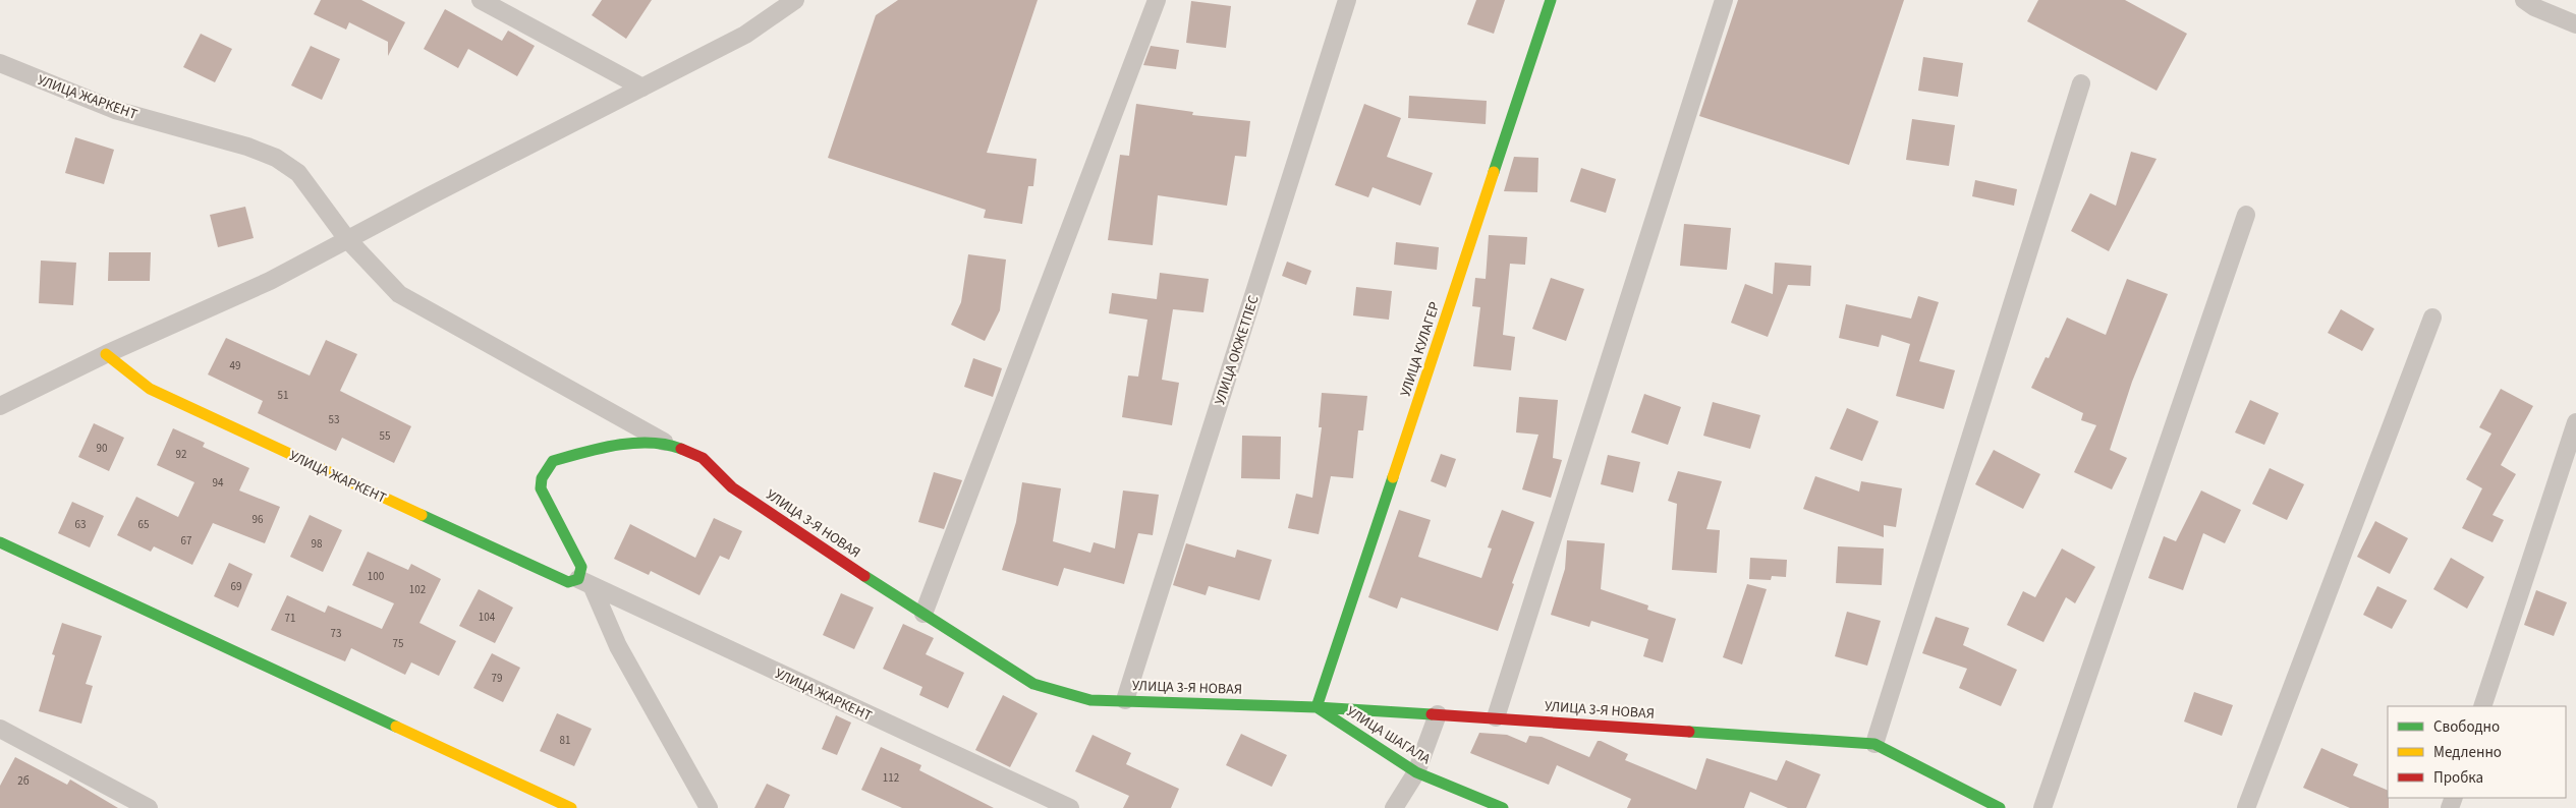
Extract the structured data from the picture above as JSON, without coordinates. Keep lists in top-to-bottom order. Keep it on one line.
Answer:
{"streets":{"street":["УЛИЦА ЖАРКЕНТ","УЛИЦА КУЛАГЕР","УЛИЦА ОКЖЕТПЕС","УЛИЦА 3-Я НОВАЯ","УЛИЦА ШАГАЛА"]},"crossings":[["УЛИЦА ЖАРКЕНТ","УЛИЦА 3-Я НОВАЯ"],["УЛИЦА КУЛАГЕР","УЛИЦА 3-Я НОВАЯ"],["УЛИЦА КУЛАГЕР","УЛИЦА ШАГАЛА"],["УЛИЦА ОКЖЕТПЕС","УЛИЦА 3-Я НОВАЯ"],["УЛИЦА 3-Я НОВАЯ","УЛИЦА ШАГАЛА"]],"house_numbers":["49","51","53","55","90","92","94","96","63","65","67","98","100","69","102","104","71","73","75","79","81","112","2б"],"legend":["Свободно","Медленно","Пробка"]}
